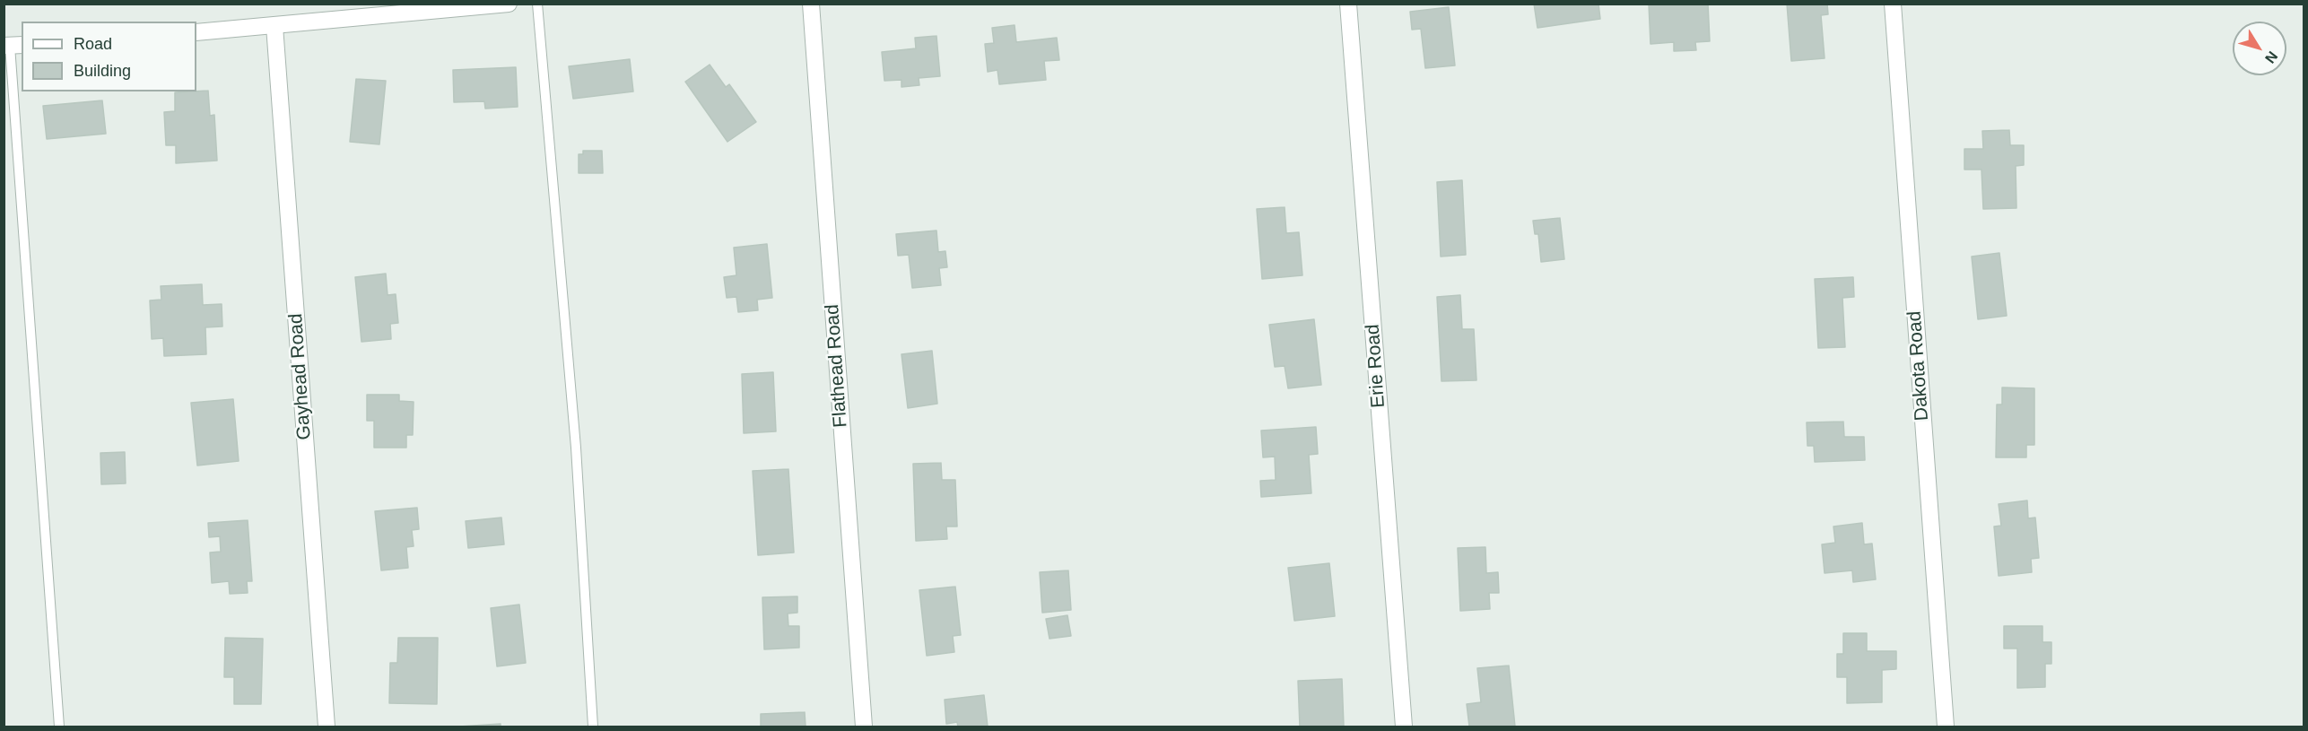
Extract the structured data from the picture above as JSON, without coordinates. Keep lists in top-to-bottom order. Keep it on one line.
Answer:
{"streets":{"street":["Flathead Road","Erie Road","Dakota Road","Gayhead Road"]},"legend":["Road","Building"],"north":"bottom right"}
